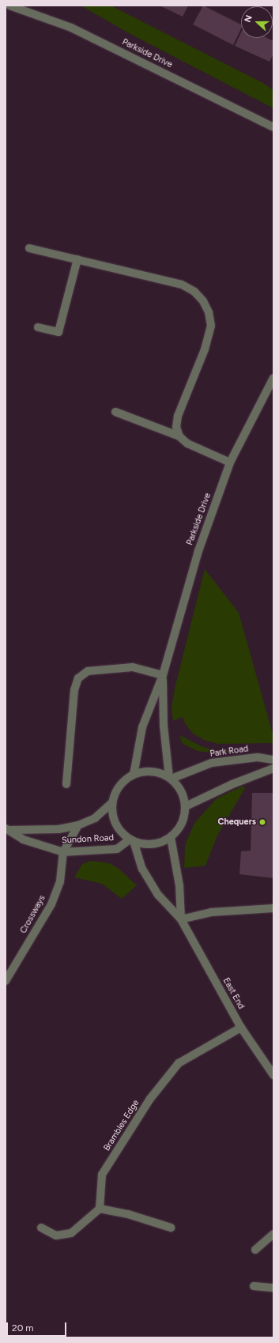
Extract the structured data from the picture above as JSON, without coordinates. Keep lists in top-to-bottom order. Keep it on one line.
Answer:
{"streets":{"street":["Parkside Drive","Park Road","Sundon Road","Crossways","East End","Brambles Edge"]},"crossings":[["Parkside Drive","Park Road"],["Parkside Drive","Sundon Road"],["Parkside Drive","East End"],["Park Road","Sundon Road"],["Park Road","East End"],["Sundon Road","Crossways"],["Sundon Road","East End"],["East End","Brambles Edge"]],"places":["Chequers"],"scale_bar":"20 m","north":"left"}
